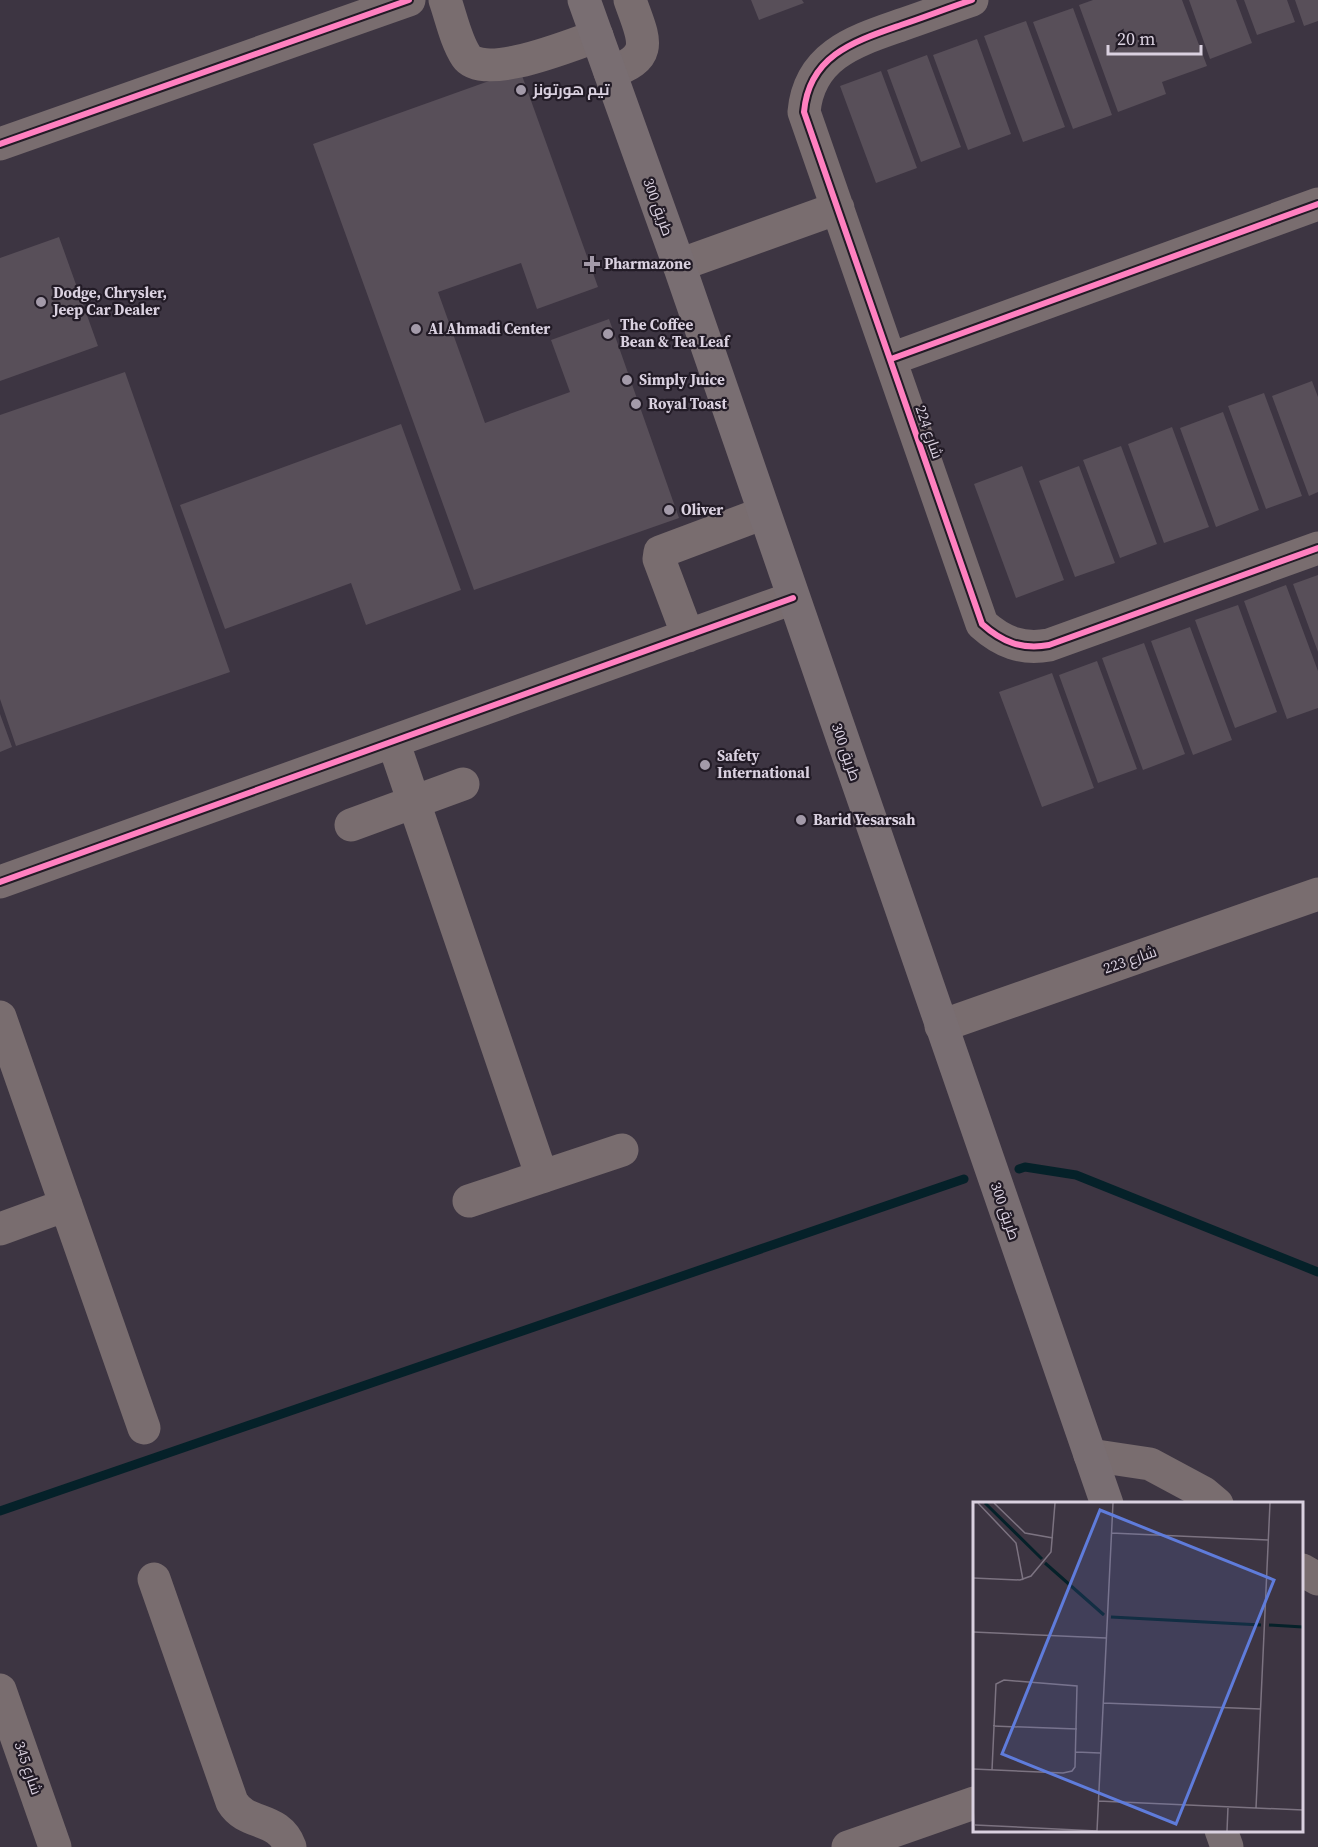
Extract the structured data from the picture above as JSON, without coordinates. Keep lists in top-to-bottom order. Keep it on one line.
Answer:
{"streets":{"main road":["طريق 300"],"street":["شارع 224","شارع 223","شارع 345"]},"crossings":[["طريق 300","شارع 223"]],"places":{"other":["تيم هورتونز","Dodge, Chrysler, Jeep Car Dealer","Al Ahmadi Center","The Coffee Bean & Tea Leaf","Simply Juice","Royal Toast","Oliver","Safety International","Barid Yesarsah"],"health":["Pharmazone"]},"scale_bar":"20 m"}
